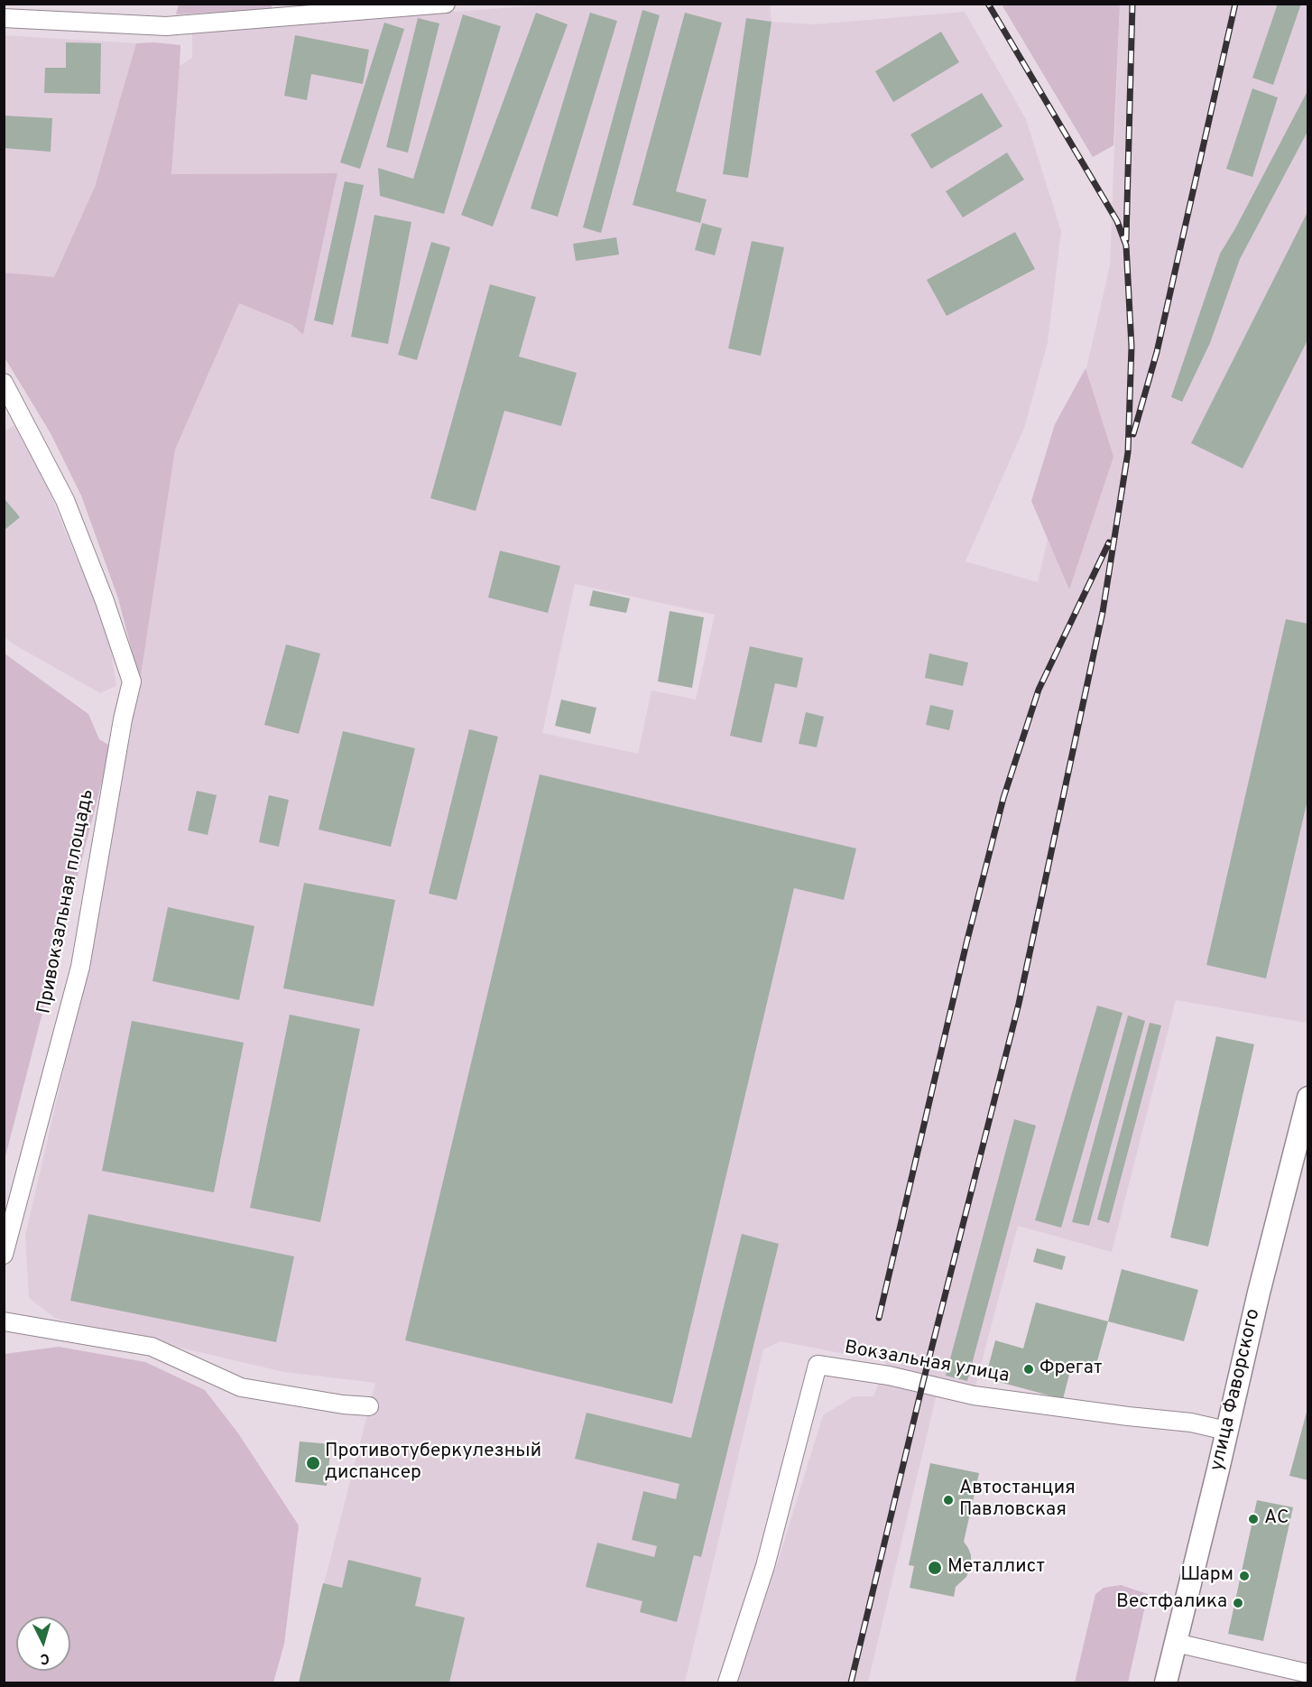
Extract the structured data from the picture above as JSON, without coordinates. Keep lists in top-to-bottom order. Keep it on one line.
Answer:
{"streets":{"street":["Привокзальная площадь","Вокзальная улица","улица Фаворского"]},"crossings":[["Вокзальная улица","улица Фаворского"]],"places":["Фрегат","Противотуберкулезный диспансер","Автостанция Павловская","АС","Металлист","Шарм","Вестфалика"],"north":"bottom"}
